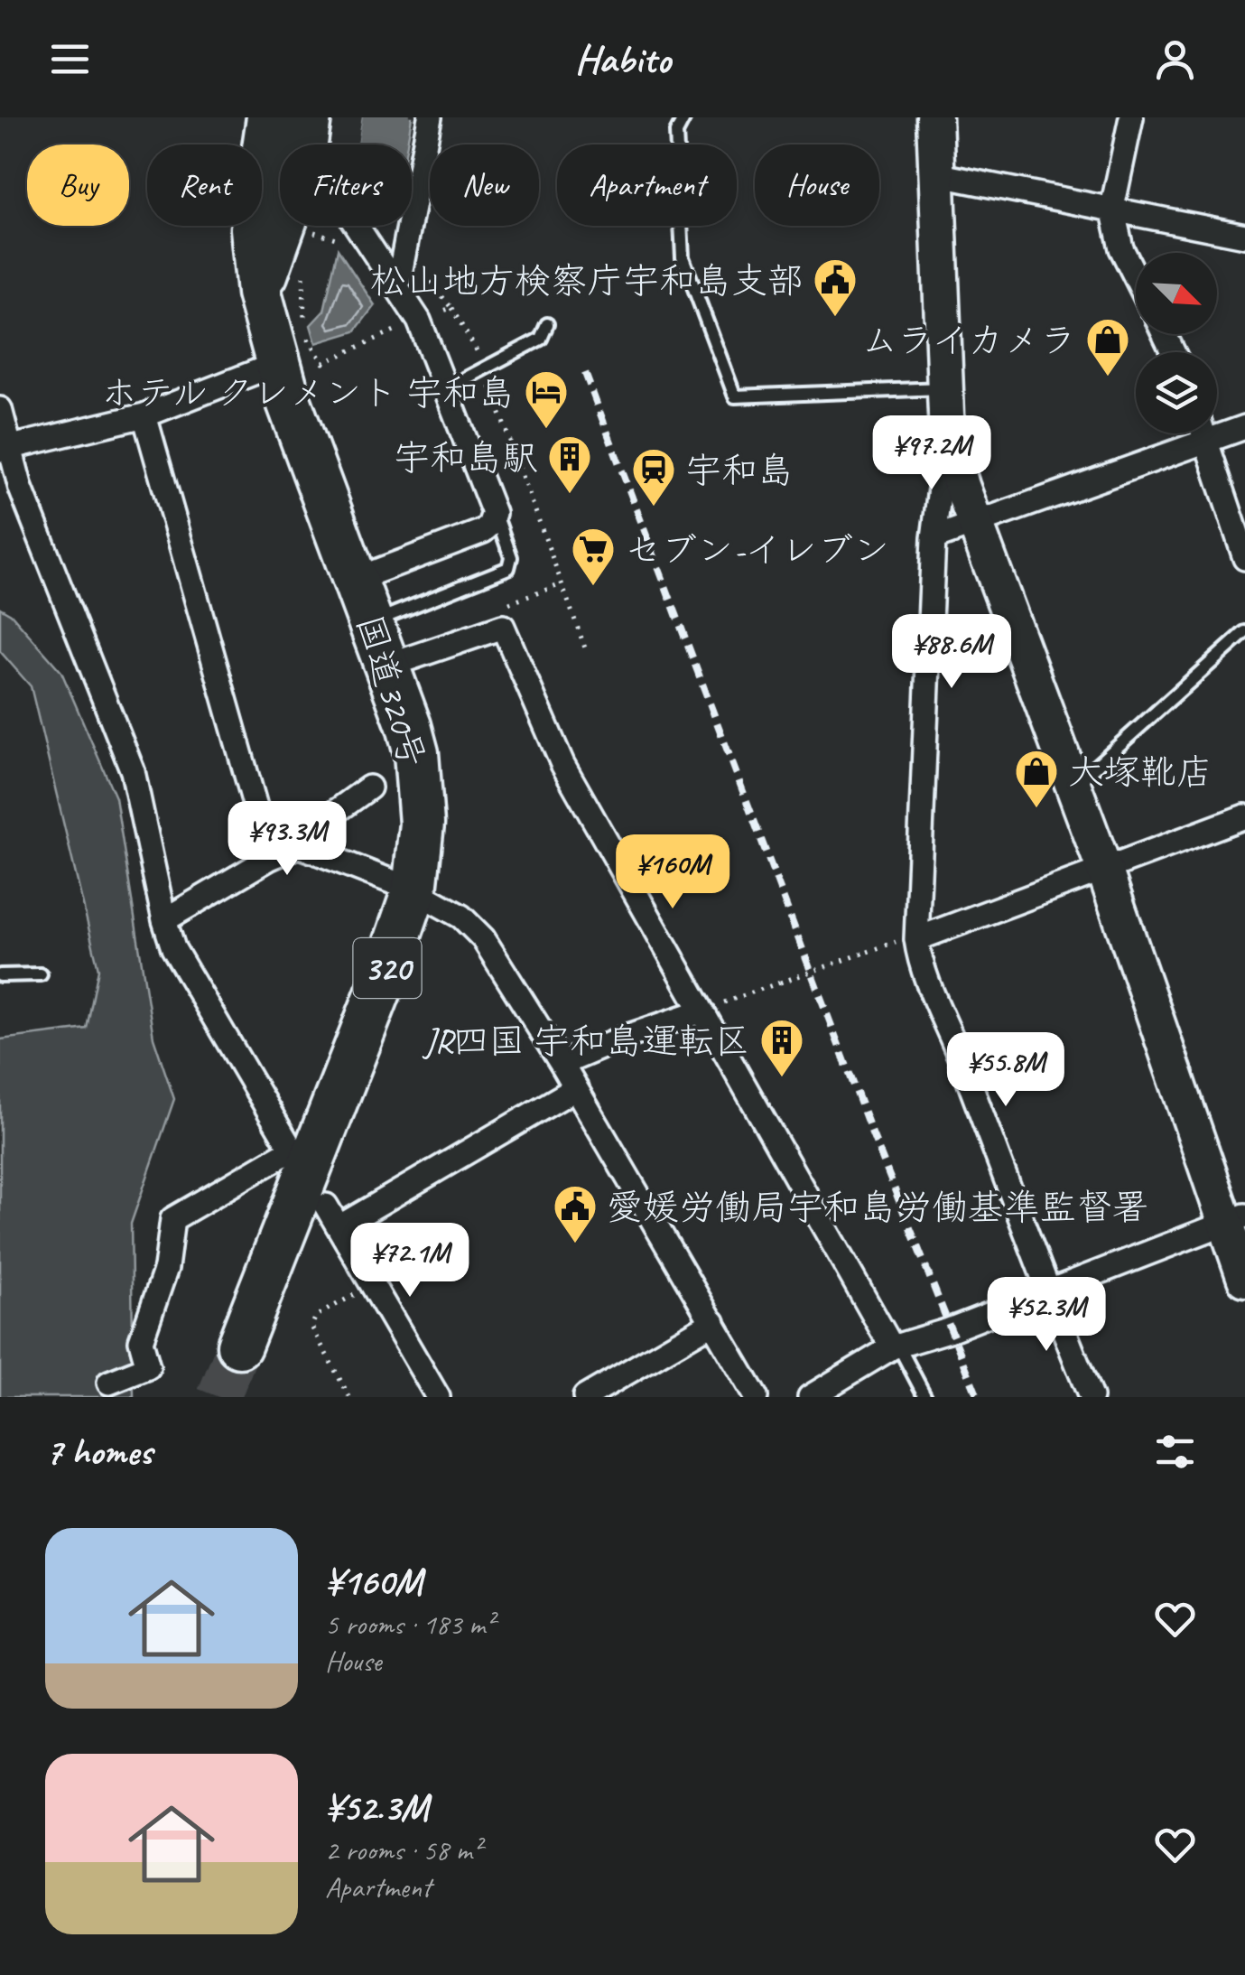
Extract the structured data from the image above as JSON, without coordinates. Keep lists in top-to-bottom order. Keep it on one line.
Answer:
{"streets":{"highway":["国道320号","320"]},"places":{"public building":["松山地方検察庁宇和島支部","愛媛労働局宇和島労働基準監督署"],"shop":["ムライカメラ","大塚靴店"],"hotel":["ホテル クレメント 宇和島"],"building":["宇和島駅","JR四国 宇和島運転区"],"station":["宇和島"],"supermarket":["セブン-イレブン"]},"north":"bottom right","page":{"header":"Habito","chip":["Buy","Rent","Filters","New","Apartment","House"],"price":["¥97.2M","¥88.6M","¥93.3M","¥160M","¥55.8M","¥72.1M","¥52.3M"],"heading":"7 homes","list":[{"name":"¥160M","note":"5 rooms · 183 m² · House"},{"name":"¥52.3M","note":"2 rooms · 58 m² · Apartment"}]}}
